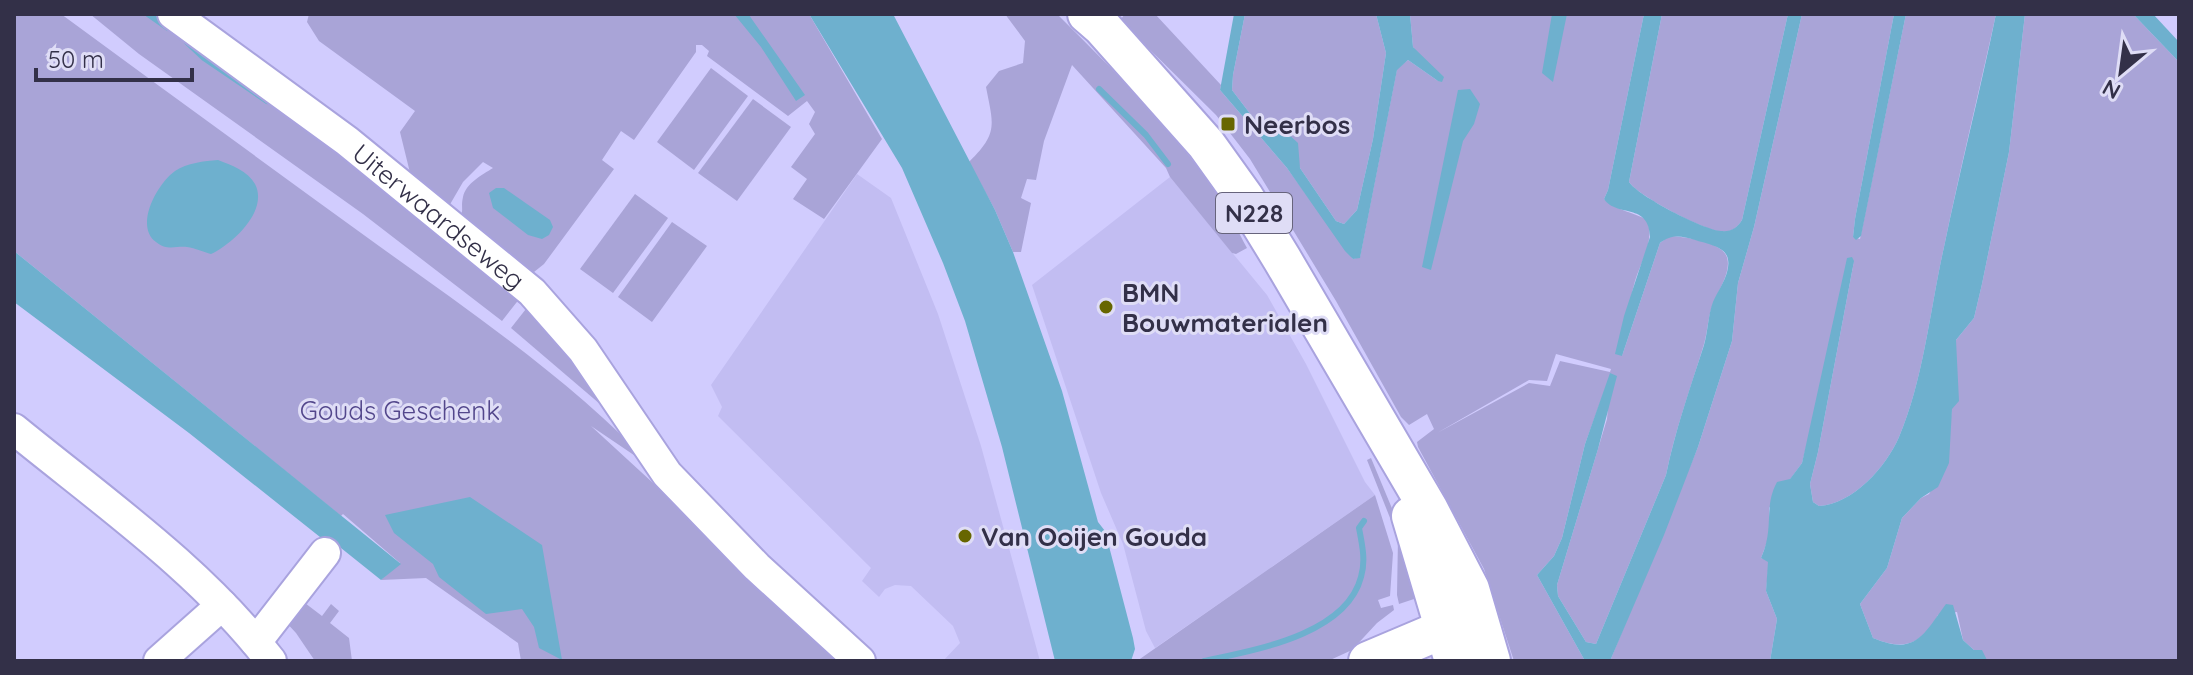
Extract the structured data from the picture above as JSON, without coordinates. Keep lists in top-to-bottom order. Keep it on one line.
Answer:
{"streets":{"main road":["N228"],"street":["Uiterwaardseweg"]},"parks":["Gouds Geschenk"],"places":{"transit":["Neerbos"],"other":["BMN Bouwmaterialen","Van Ooijen Gouda"]},"scale_bar":"50 m","north":"bottom left"}
